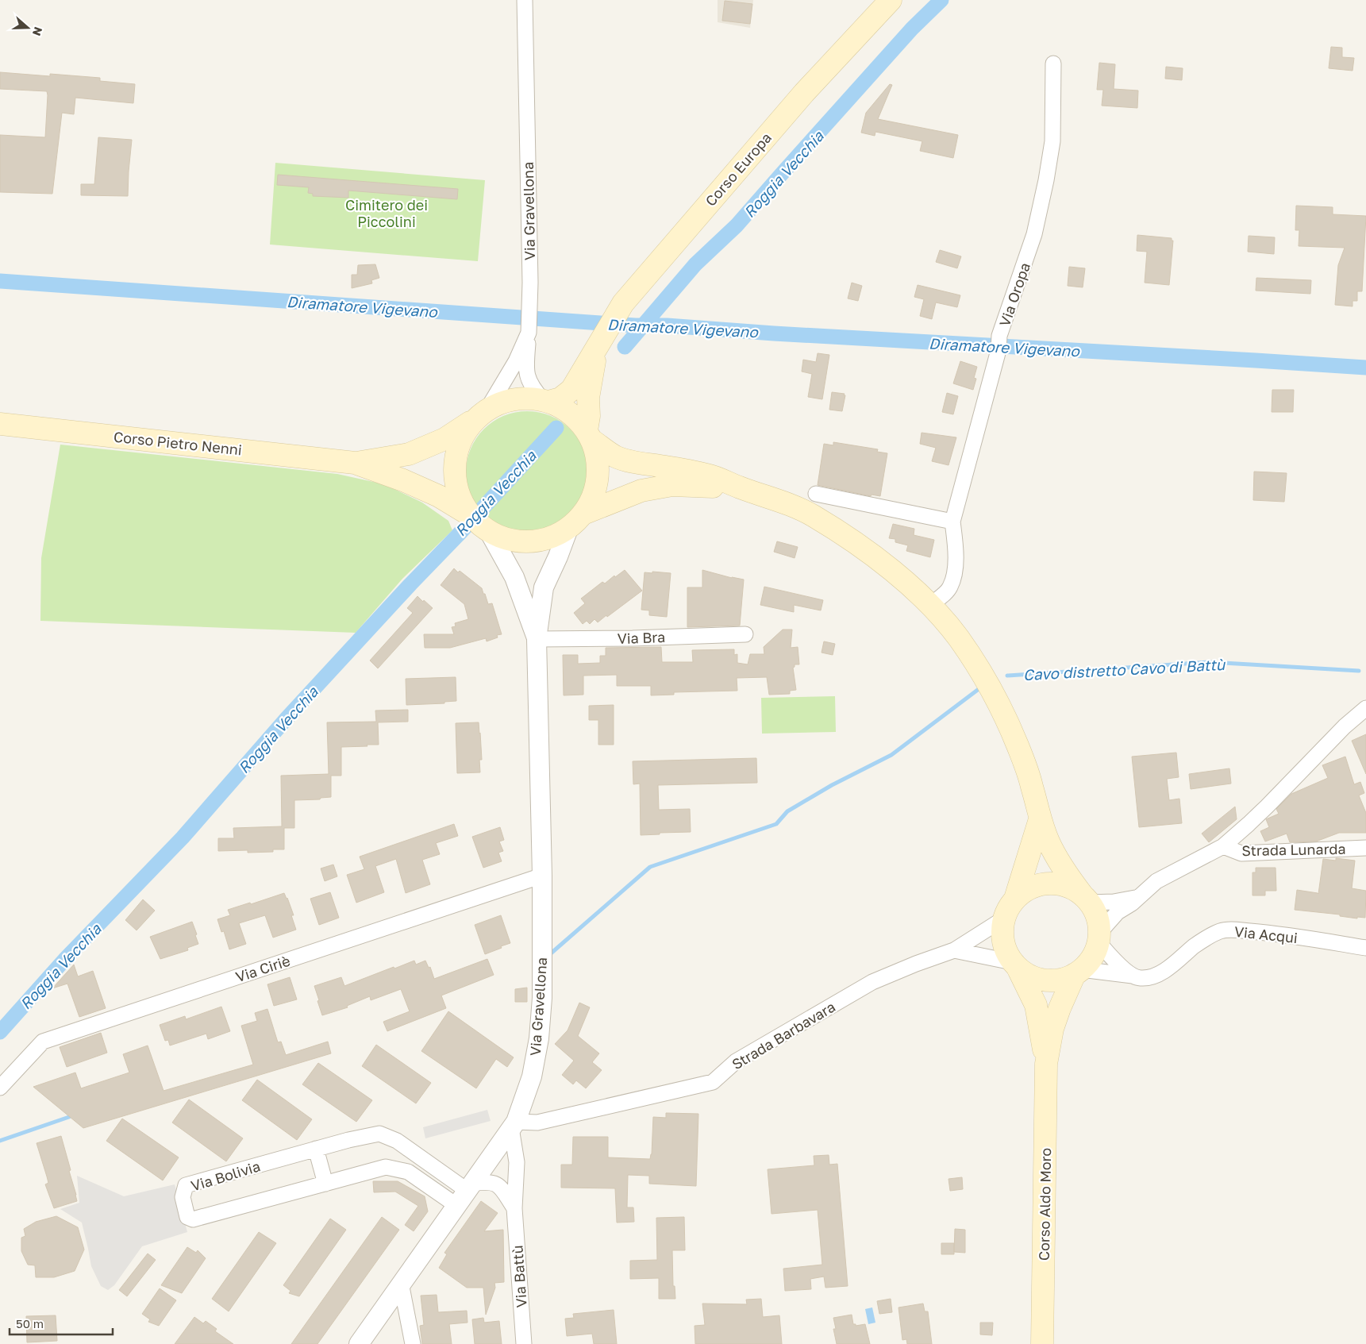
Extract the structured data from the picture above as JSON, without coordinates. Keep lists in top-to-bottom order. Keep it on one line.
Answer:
{"streets":{"main road":["Corso Europa","Corso Pietro Nenni","Corso Aldo Moro"],"street":["Via Gravellona","Via Oropa","Via Bra","Strada Lunarda","Via Acqui","Via Ciriè","Strada Barbavara","Via Bolivia","Via Battù"]},"crossings":[["Corso Europa","Corso Pietro Nenni"],["Via Gravellona","Corso Pietro Nenni"],["Via Gravellona","Via Bra"],["Via Gravellona","Via Ciriè"],["Via Gravellona","Strada Barbavara"],["Via Gravellona","Via Bolivia"],["Via Gravellona","Via Battù"],["Via Acqui","Strada Barbavara"],["Via Acqui","Corso Aldo Moro"],["Strada Barbavara","Corso Aldo Moro"],["Strada Barbavara","Via Battù"]],"water":["Roggia Vecchia","Diramatore Vigevano","Cavo distretto Cavo di Battù"],"parks":["Cimitero dei Piccolini"],"scale_bar":"50 m","north":"right"}
